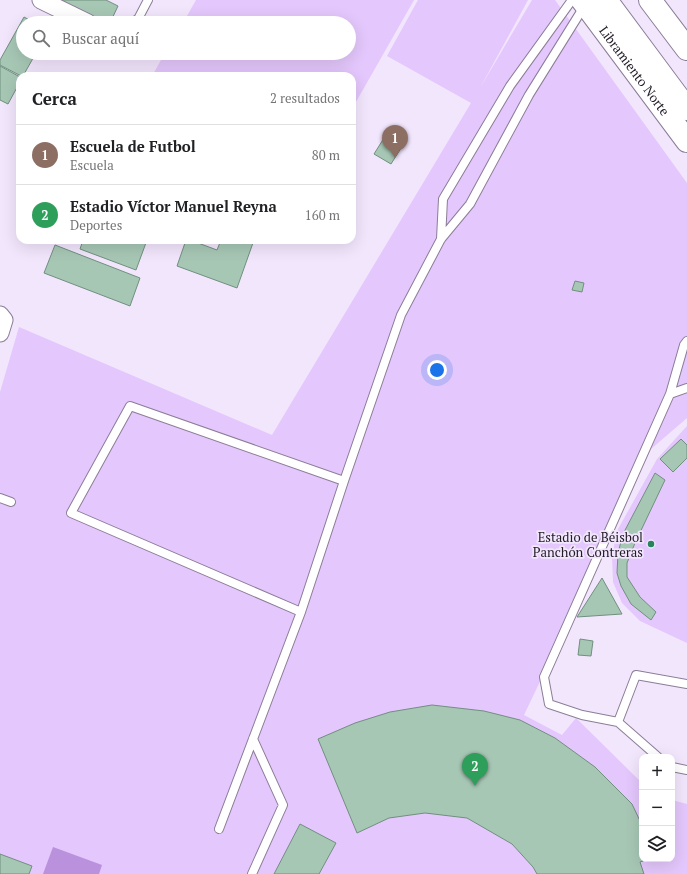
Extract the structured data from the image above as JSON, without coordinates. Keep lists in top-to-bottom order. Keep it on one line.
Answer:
{"streets":{"main road":["Libramiento Norte"]},"places":["Estadio de Béisbol Panchón Contreras"],"page":{"search":"Buscar aquí","heading":["Cerca","2 resultados"],"list":[{"mark":"1","name":"Escuela de Futbol","note":"Escuela","value":"80 m"},{"mark":"2","name":"Estadio Víctor Manuel Reyna","note":"Deportes","value":"160 m"}],"pins":["1","2"],"map_buttons":["+","−"]}}
